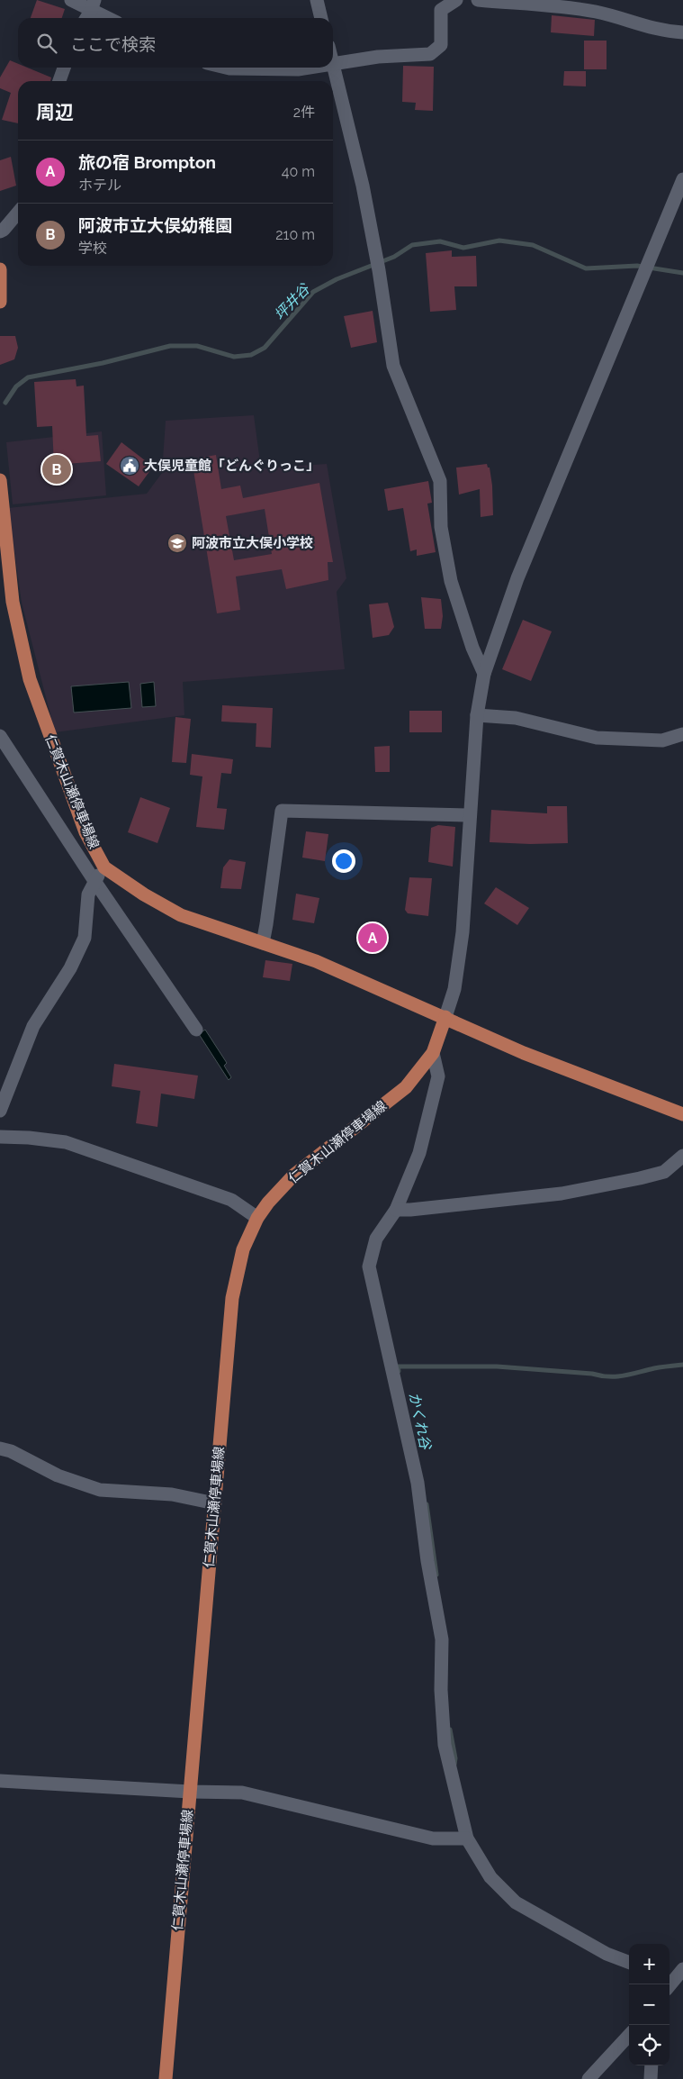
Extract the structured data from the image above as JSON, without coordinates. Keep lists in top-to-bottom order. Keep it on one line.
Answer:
{"streets":{"main road":["仁賀木山瀬停車場線"]},"water":["坪井谷","かくれ谷"],"places":{"public building":["大俣児童館「どんぐりっこ」"],"school or university":["阿波市立大俣小学校"]},"page":{"search":"ここで検索","heading":["周辺","2件"],"list":[{"mark":"A","name":"旅の宿 Brompton","note":"ホテル","value":"40 m"},{"mark":"B","name":"阿波市立大俣幼稚園","note":"学校","value":"210 m"}],"pins":["B","A"],"map_buttons":["+","−"]}}
